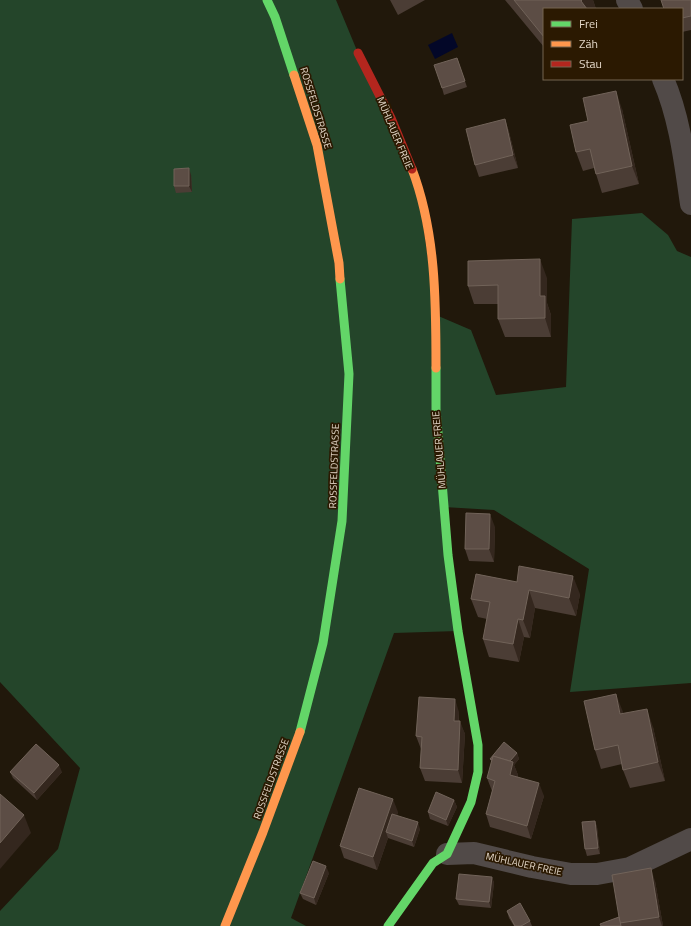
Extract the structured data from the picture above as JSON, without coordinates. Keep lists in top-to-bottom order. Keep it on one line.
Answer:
{"streets":{"main road":["ROSSFELDSTRASSE","MÜHLAUER FREIE"]},"legend":["Frei","Zäh","Stau"]}
